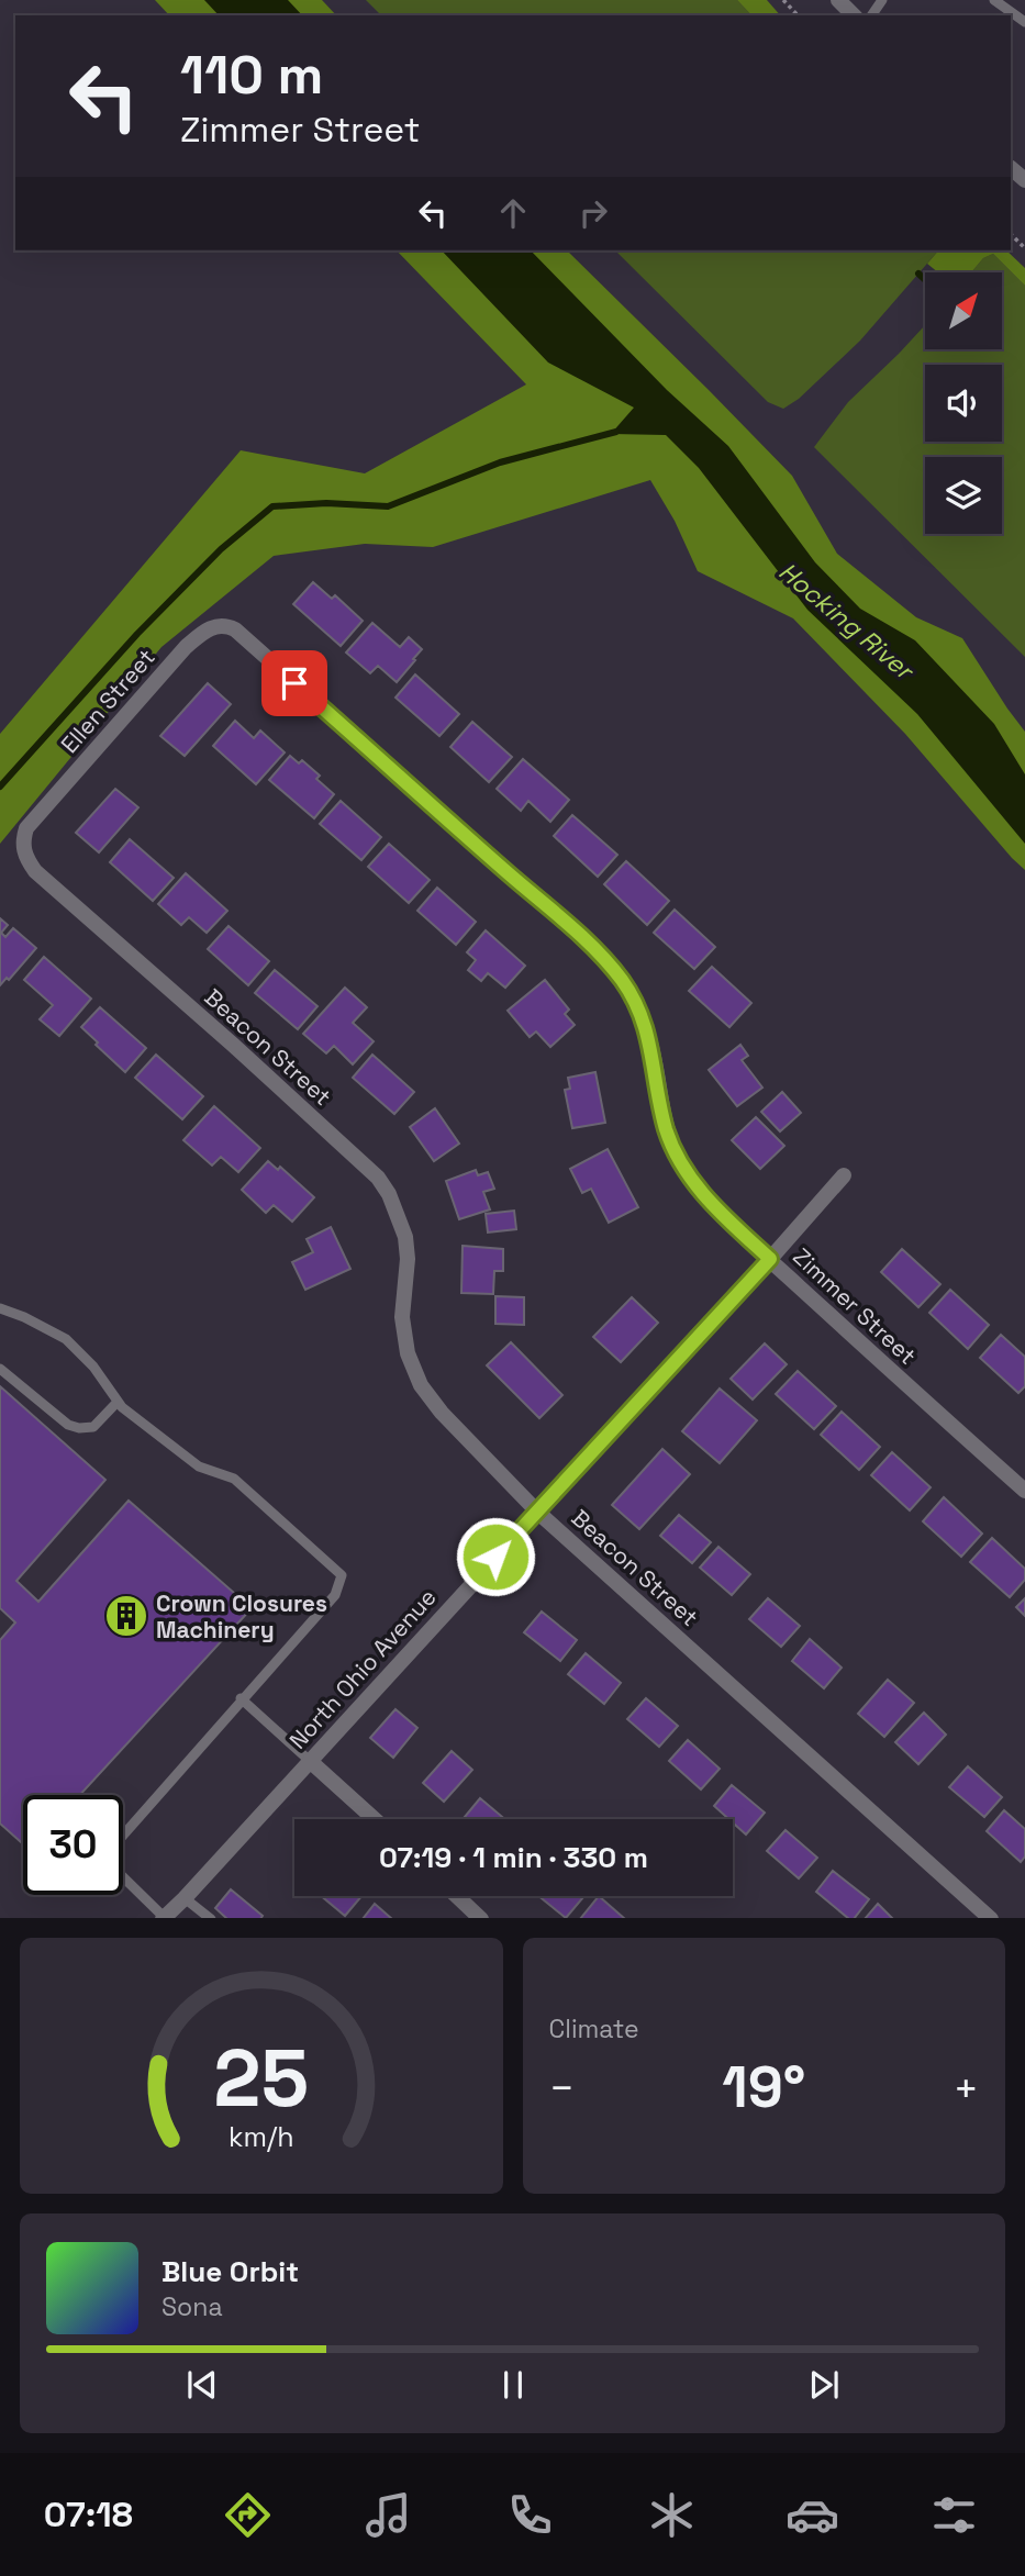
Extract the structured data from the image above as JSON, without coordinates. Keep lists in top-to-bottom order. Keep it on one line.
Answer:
{"streets":{"street":["Ellen Street","Beacon Street","Zimmer Street","North Ohio Avenue"]},"crossings":[["Ellen Street","Beacon Street"],["Ellen Street","Zimmer Street"],["Beacon Street","North Ohio Avenue"],["Zimmer Street","North Ohio Avenue"]],"water":["Hocking River"],"places":{"building":["Crown Closures Machinery"]},"north":"top right","page":{"turn":["110 m","Zimmer Street"],"limit":"30","trip":"07:19 · 1 min · 330 m","tile":"Climate","heat":["−","19°","+"],"song":["Blue Orbit","Sona"],"tabs":"07:18","gauge":["25","km/h"]}}
